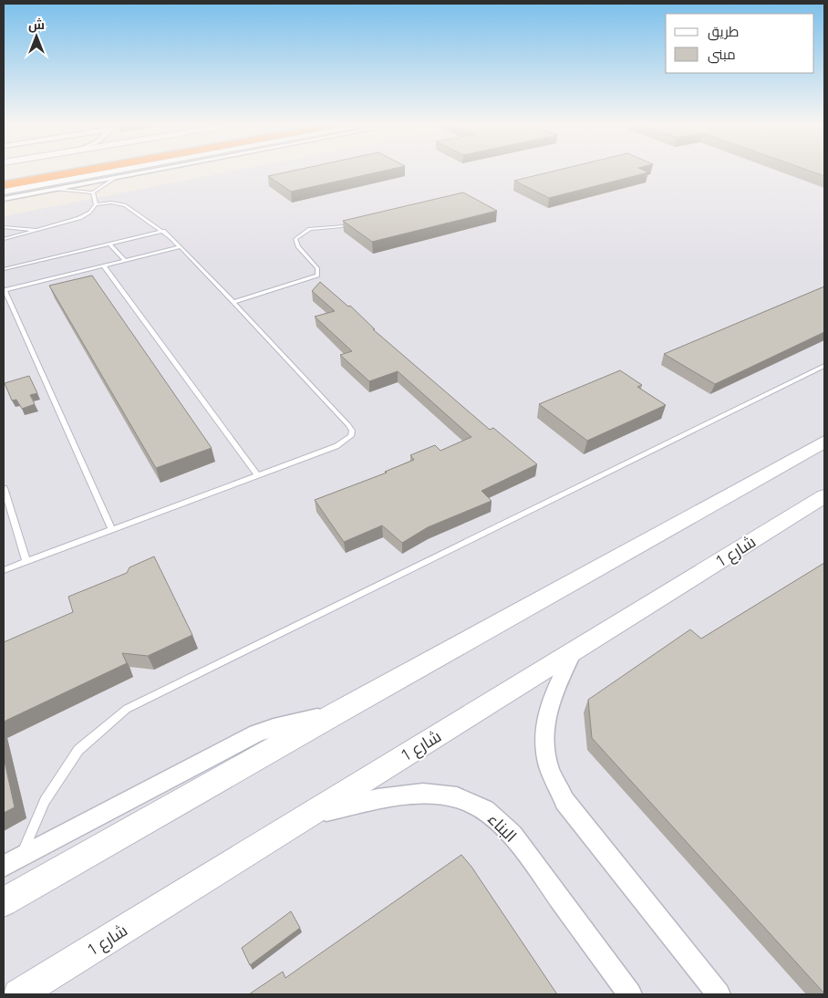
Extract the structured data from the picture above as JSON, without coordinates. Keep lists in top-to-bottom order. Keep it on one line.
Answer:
{"streets":{"street":["شارع 1","البناء"]},"crossings":[["شارع 1","البناء"]],"legend":["طريق","مبنى"],"north":"top"}
